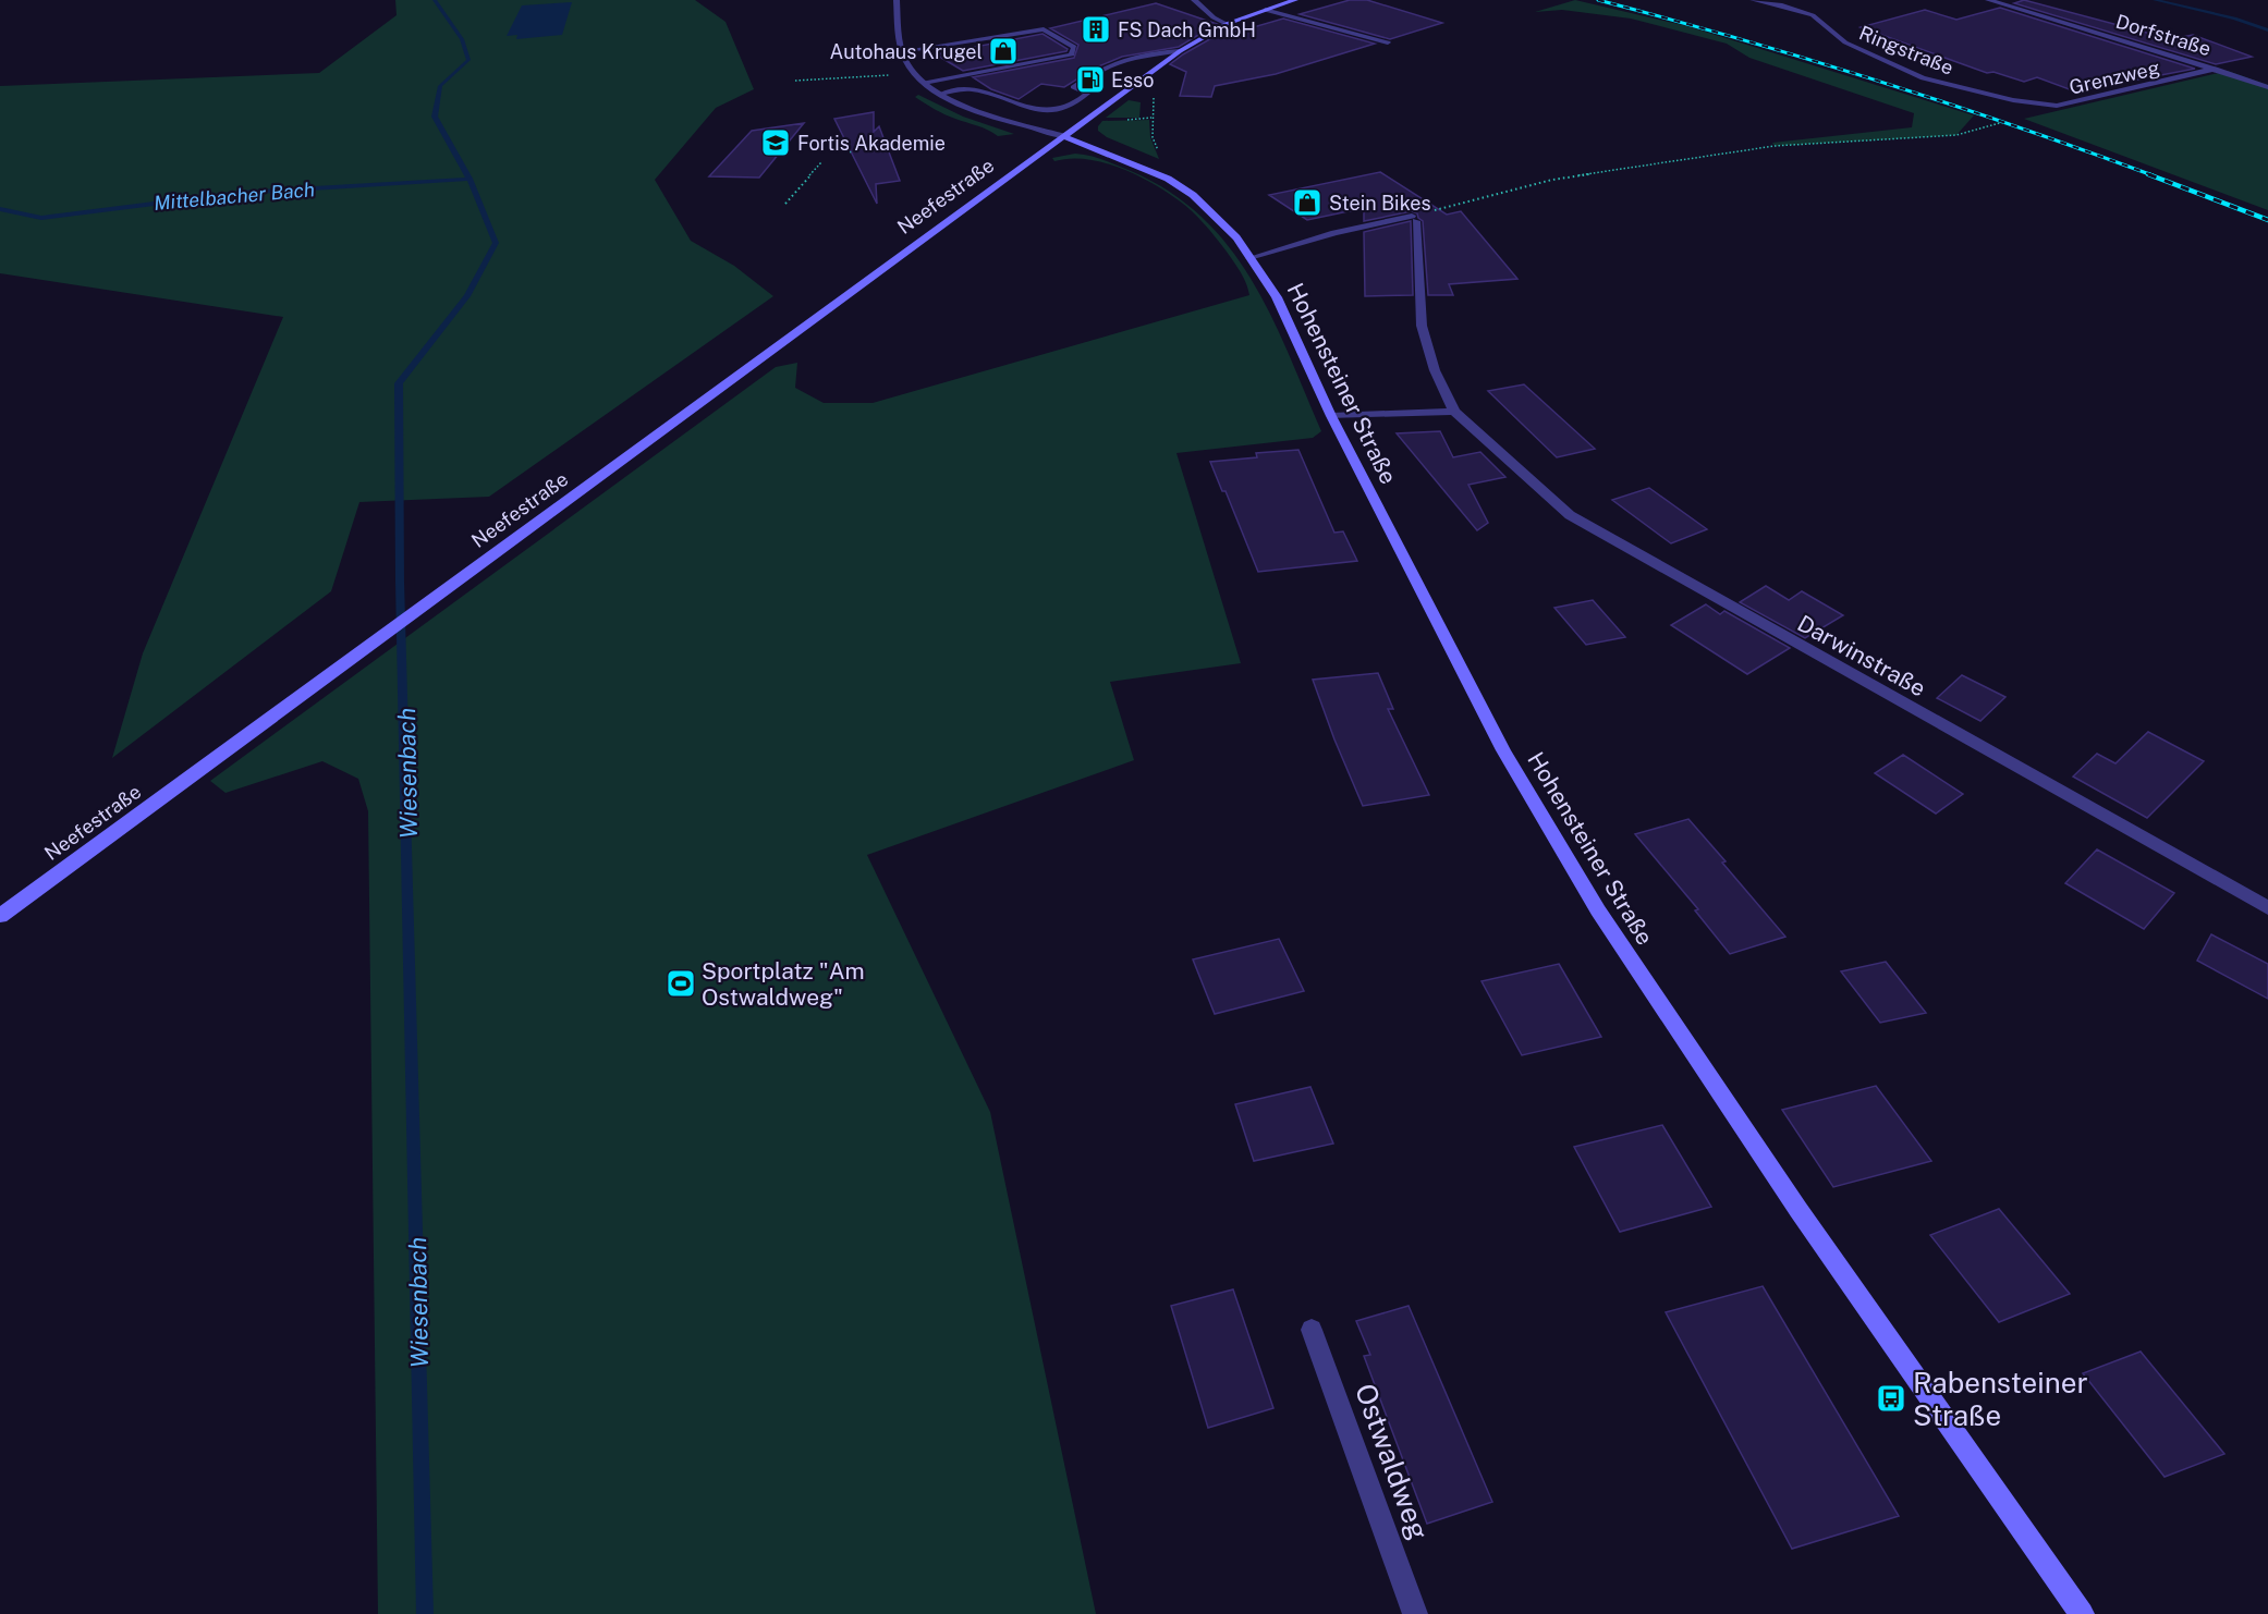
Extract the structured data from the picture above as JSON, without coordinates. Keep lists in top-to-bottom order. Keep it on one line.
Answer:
{"streets":{"main road":["Neefestraße","Hohensteiner Straße"],"street":["Dorfstraße","Ringstraße","Grenzweg","Darwinstraße","Ostwaldweg"]},"crossings":[["Dorfstraße","Grenzweg"],["Ringstraße","Grenzweg"],["Neefestraße","Hohensteiner Straße"]],"water":["Mittelbacher Bach","Wiesenbach"],"places":{"building":["FS Dach GmbH"],"shop":["Autohaus Krugel","Stein Bikes"],"fuel station":["Esso"],"school or university":["Fortis Akademie"],"sports":["Sportplatz \"Am Ostwaldweg\""],"bus stop":["Rabensteiner Straße"]}}
